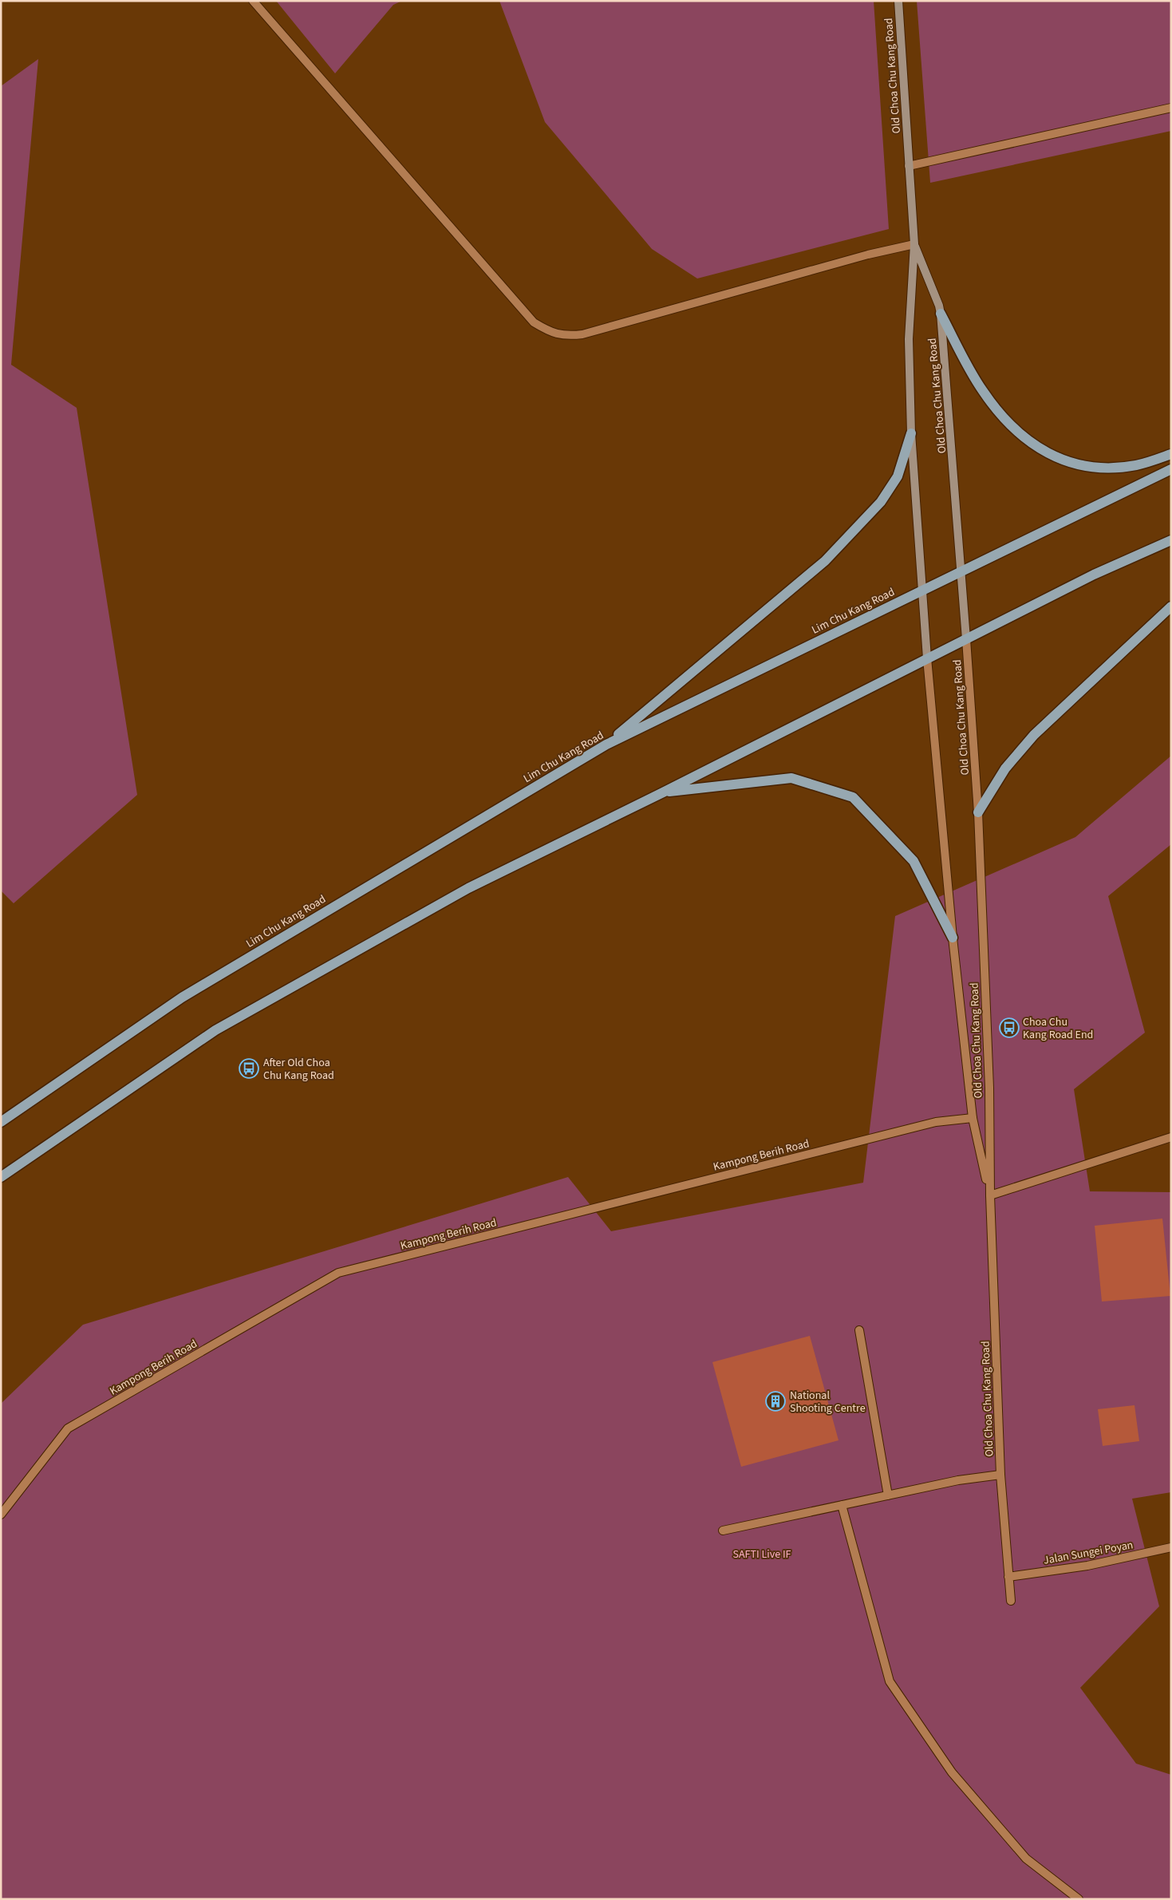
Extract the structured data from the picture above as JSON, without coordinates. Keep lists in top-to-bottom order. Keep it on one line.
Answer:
{"streets":{"main road":["Lim Chu Kang Road"],"street":["Old Choa Chu Kang Road","Kampong Berih Road","Jalan Sungei Poyan"]},"crossings":[["Old Choa Chu Kang Road","Lim Chu Kang Road"],["Old Choa Chu Kang Road","Kampong Berih Road"],["Old Choa Chu Kang Road","Jalan Sungei Poyan"]],"parks":["SAFTI Live IF"],"places":{"bus stop":["Choa Chu Kang Road End","After Old Choa Chu Kang Road"],"building":["National Shooting Centre"]}}
